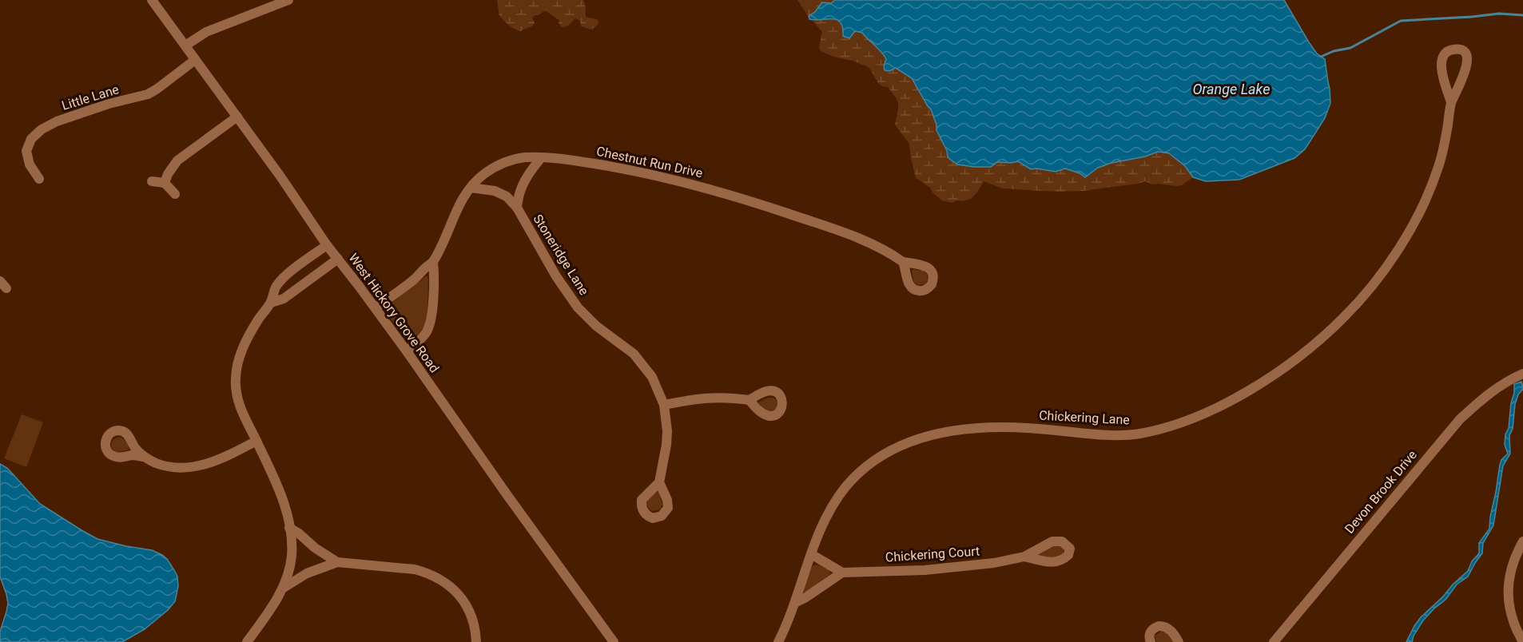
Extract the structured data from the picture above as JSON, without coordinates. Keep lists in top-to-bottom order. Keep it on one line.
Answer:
{"streets":{"street":["Little Lane","Chestnut Run Drive","Stoneridge Lane","West Hickory Grove Road","Chickering Lane","Devon Brook Drive","Chickering Court"]},"crossings":[["Little Lane","West Hickory Grove Road"],["Chestnut Run Drive","Stoneridge Lane"],["Chestnut Run Drive","West Hickory Grove Road"]],"water":["Orange Lake"]}
